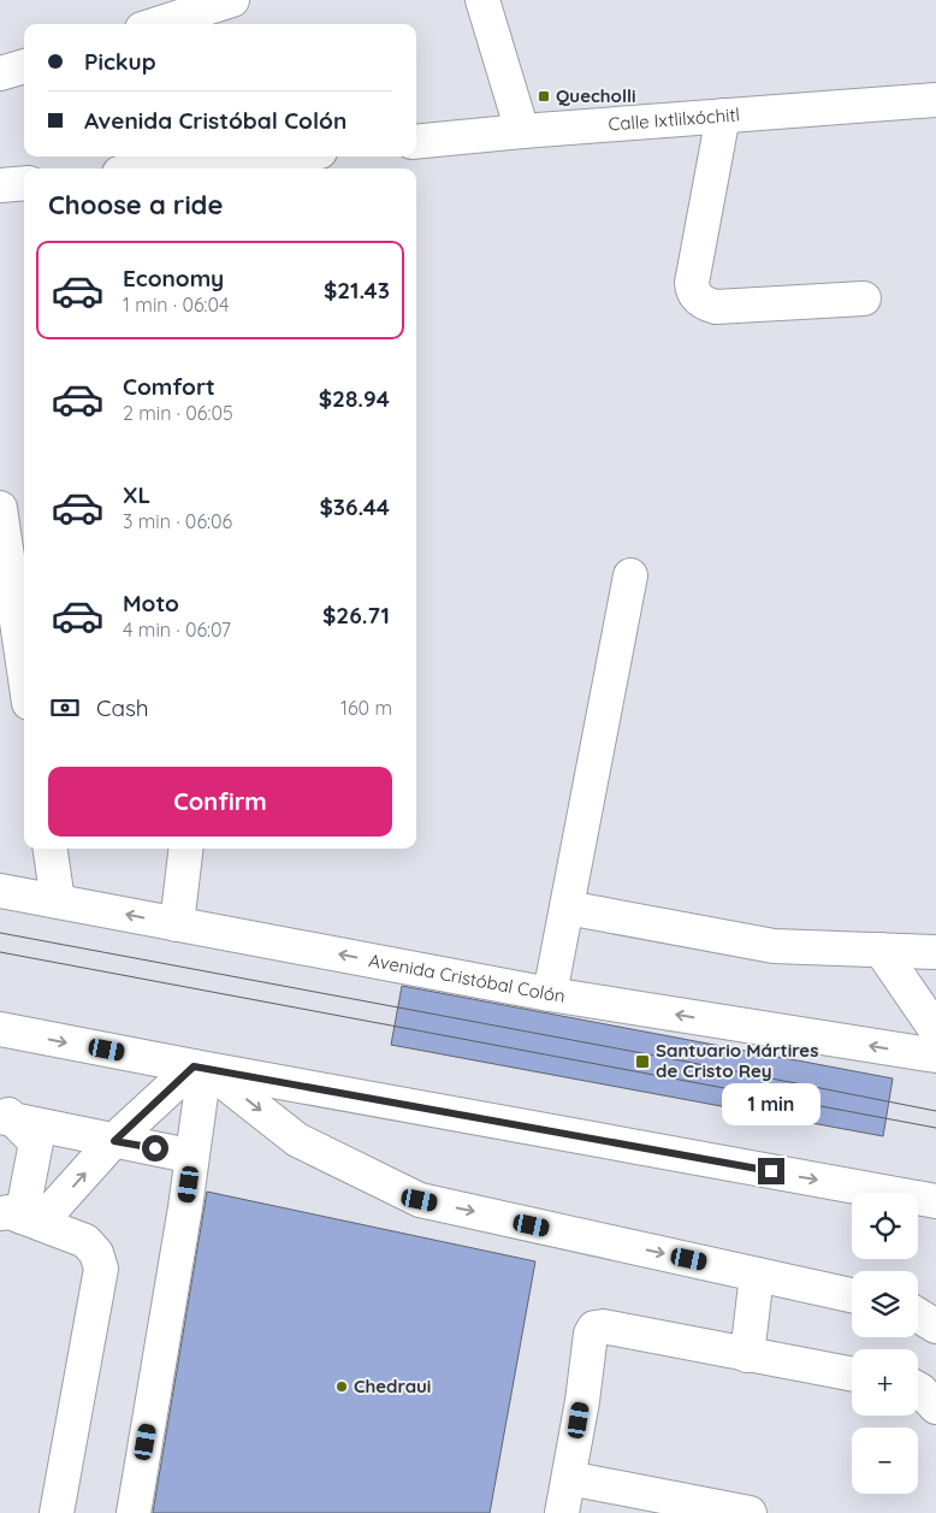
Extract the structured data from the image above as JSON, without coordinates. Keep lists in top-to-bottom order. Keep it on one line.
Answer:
{"streets":{"main road":["Calle Ixtlilxóchitl","Avenida Cristóbal Colón"]},"places":{"transit":["Quecholli","Santuario Mártires de Cristo Rey"],"other":["Chedraui"]},"page":{"banner":["Pickup","Avenida Cristóbal Colón"],"heading":"Choose a ride","list":[{"name":"Economy","note":"1 min · 06:04","value":"$21.43"},{"name":"Comfort","note":"2 min · 06:05","value":"$28.94"},{"name":"XL","note":"3 min · 06:06","value":"$36.44"},{"name":"Moto","note":"4 min · 06:07","value":"$26.71"}],"pay":["Cash","160 m"],"buttons":"Confirm","bubble":"1 min","map_buttons":["+","−"]}}
